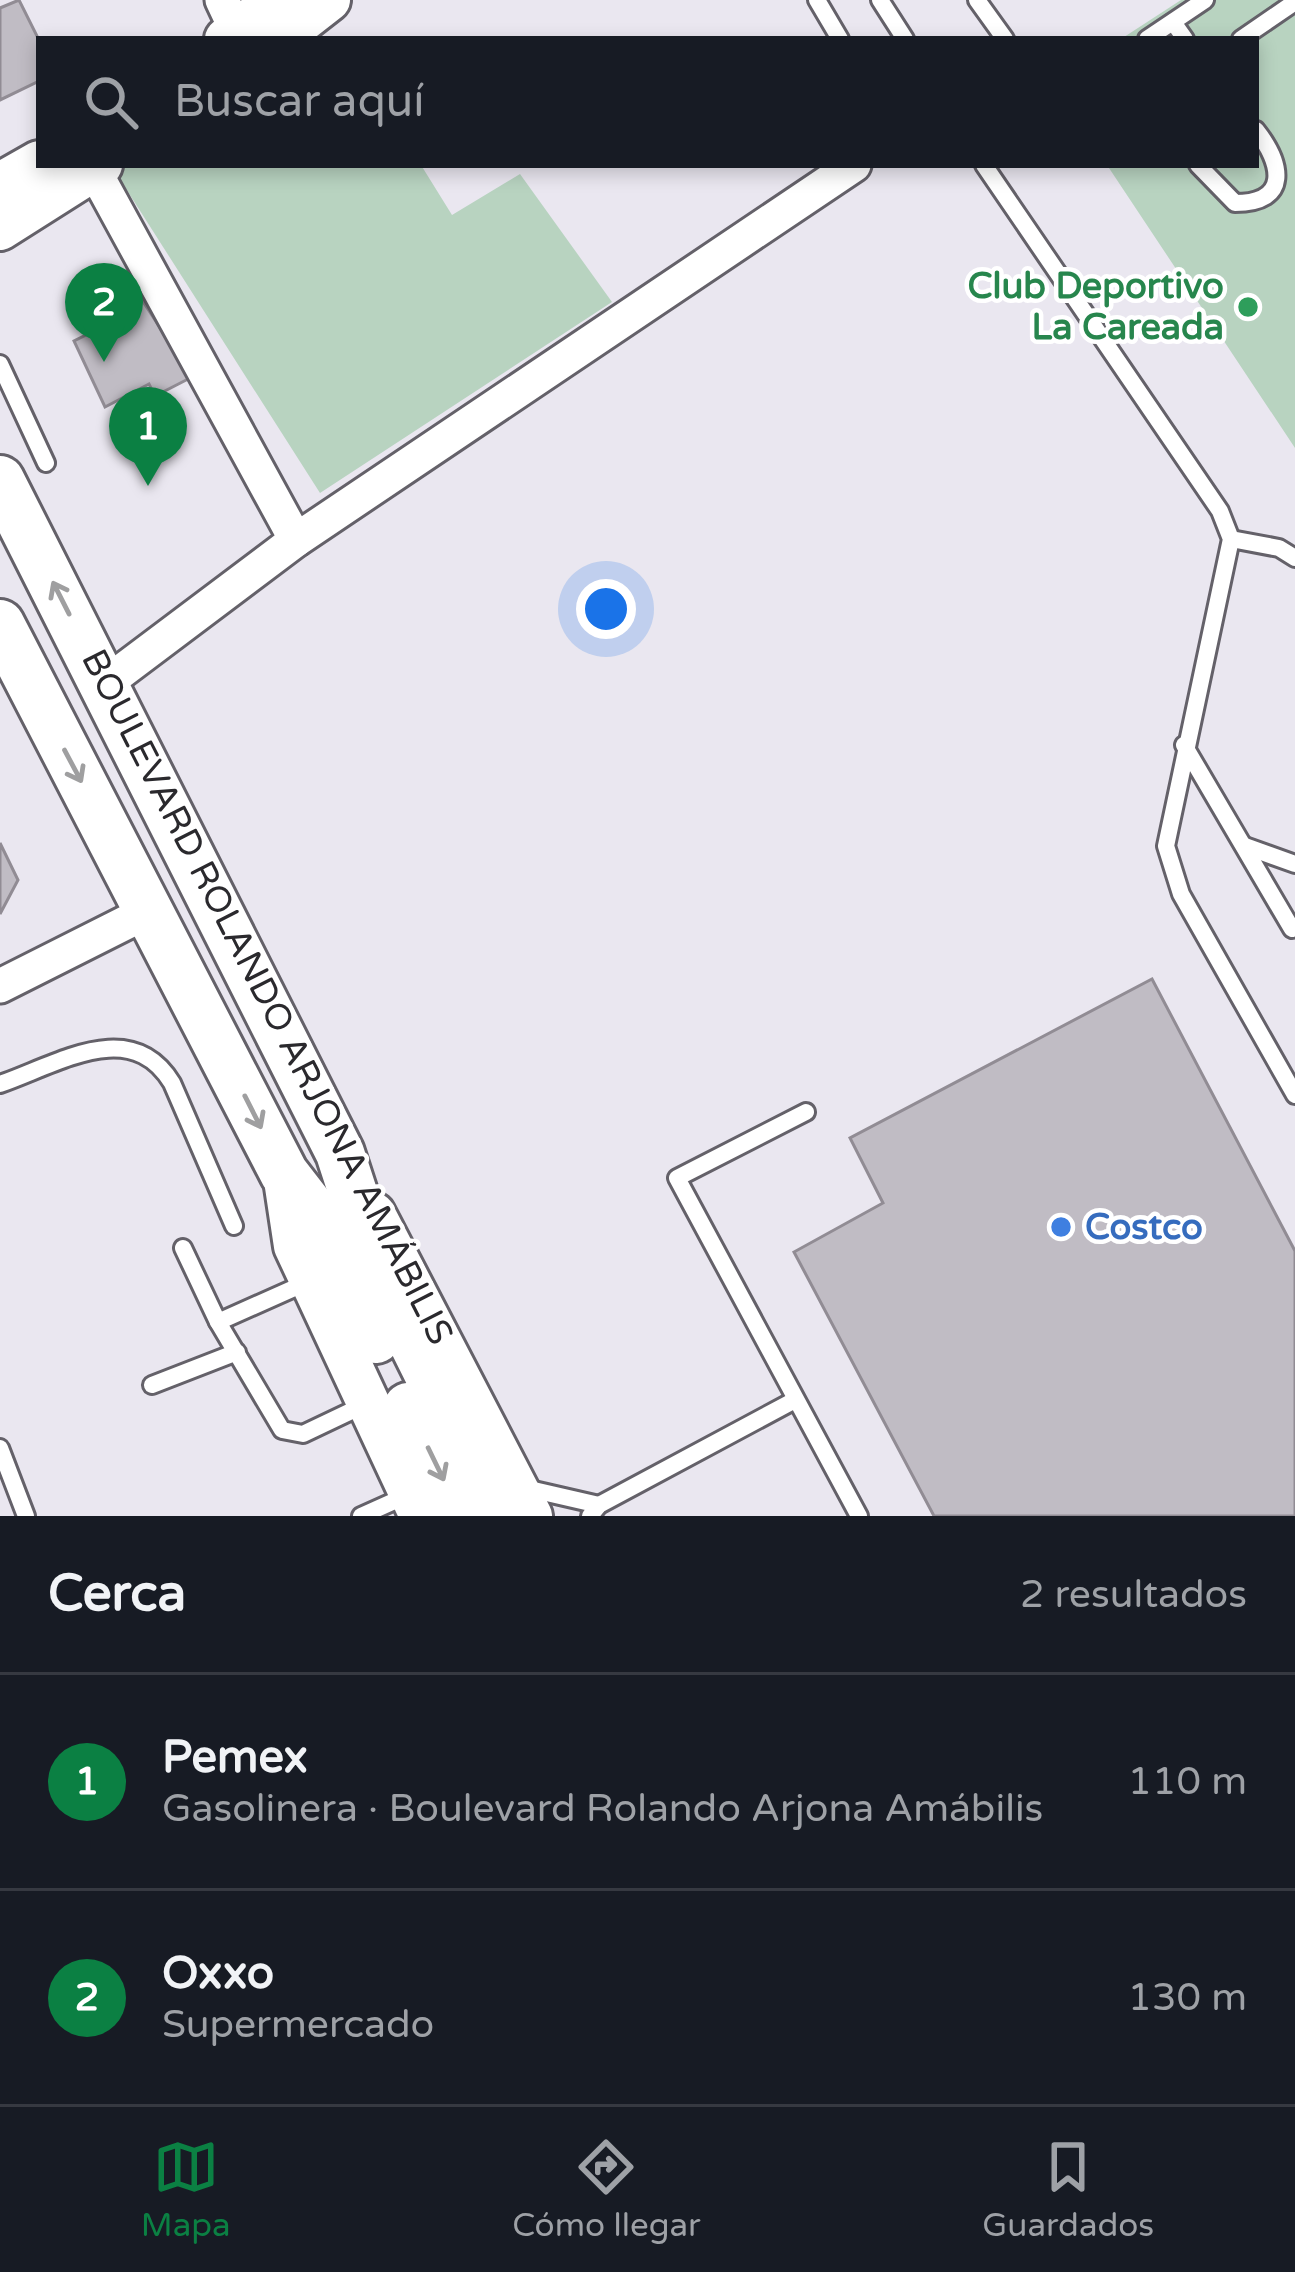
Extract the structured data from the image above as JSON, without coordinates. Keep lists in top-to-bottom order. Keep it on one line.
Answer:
{"streets":{"main road":["BOULEVARD ROLANDO ARJONA AMÁBILIS"]},"places":["Club Deportivo La Careada","Costco"],"page":{"search":"Buscar aquí","pins":["2","1"],"heading":["Cerca","2 resultados"],"list":[{"mark":"1","name":"Pemex","note":"Gasolinera · Boulevard Rolando Arjona Amábilis","value":"110 m"},{"mark":"2","name":"Oxxo","note":"Supermercado","value":"130 m"}],"nav":["Mapa","Cómo llegar","Guardados"]}}
